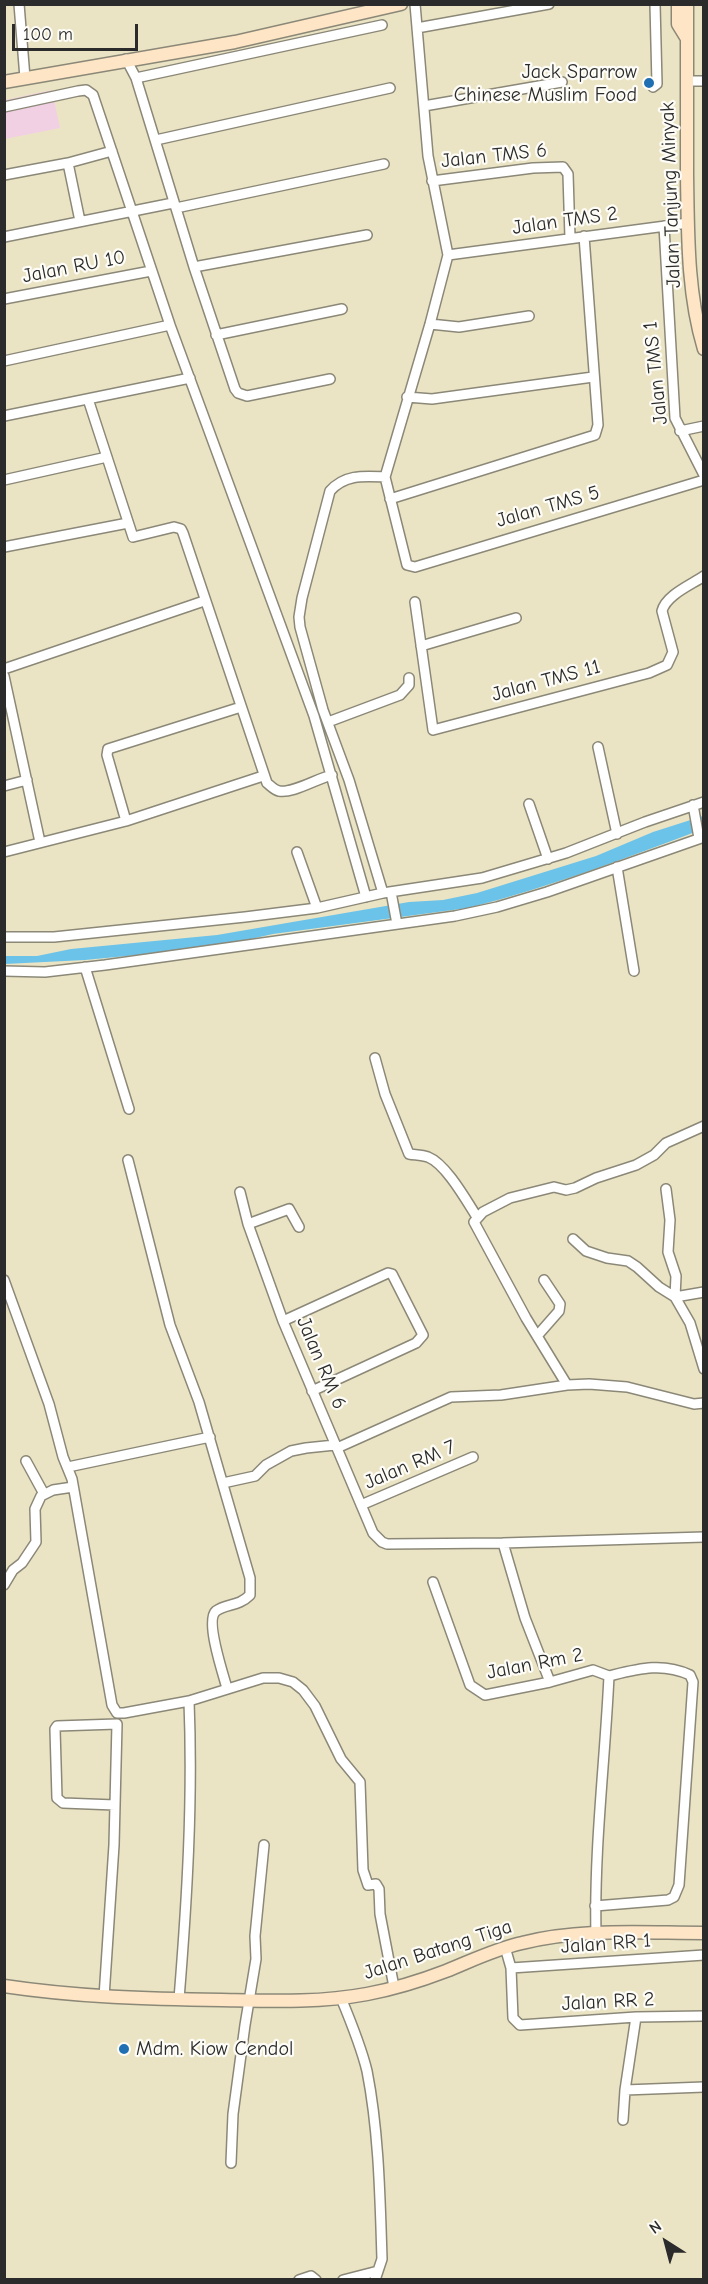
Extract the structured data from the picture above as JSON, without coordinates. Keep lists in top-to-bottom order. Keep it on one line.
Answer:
{"streets":{"main road":["Jalan Tanjung Minyak","Jalan Batang Tiga"],"street":["Jalan TMS 6","Jalan TMS 2","Jalan RU 10","Jalan TMS 1","Jalan TMS 5","Jalan TMS 11","Jalan RM 6","Jalan RM 7","Jalan Rm 2","Jalan RR 1","Jalan RR 2"]},"crossings":[["Jalan TMS 6","Jalan TMS 2"],["Jalan Tanjung Minyak","Jalan TMS 2"],["Jalan TMS 2","Jalan TMS 1"],["Jalan RM 6","Jalan RM 7"],["Jalan RR 1","Jalan RR 2"]],"places":["Jack Sparrow Chinese Muslim Food","Mdm. Kiow Cendol"],"scale_bar":"100 m","north":"top left"}
